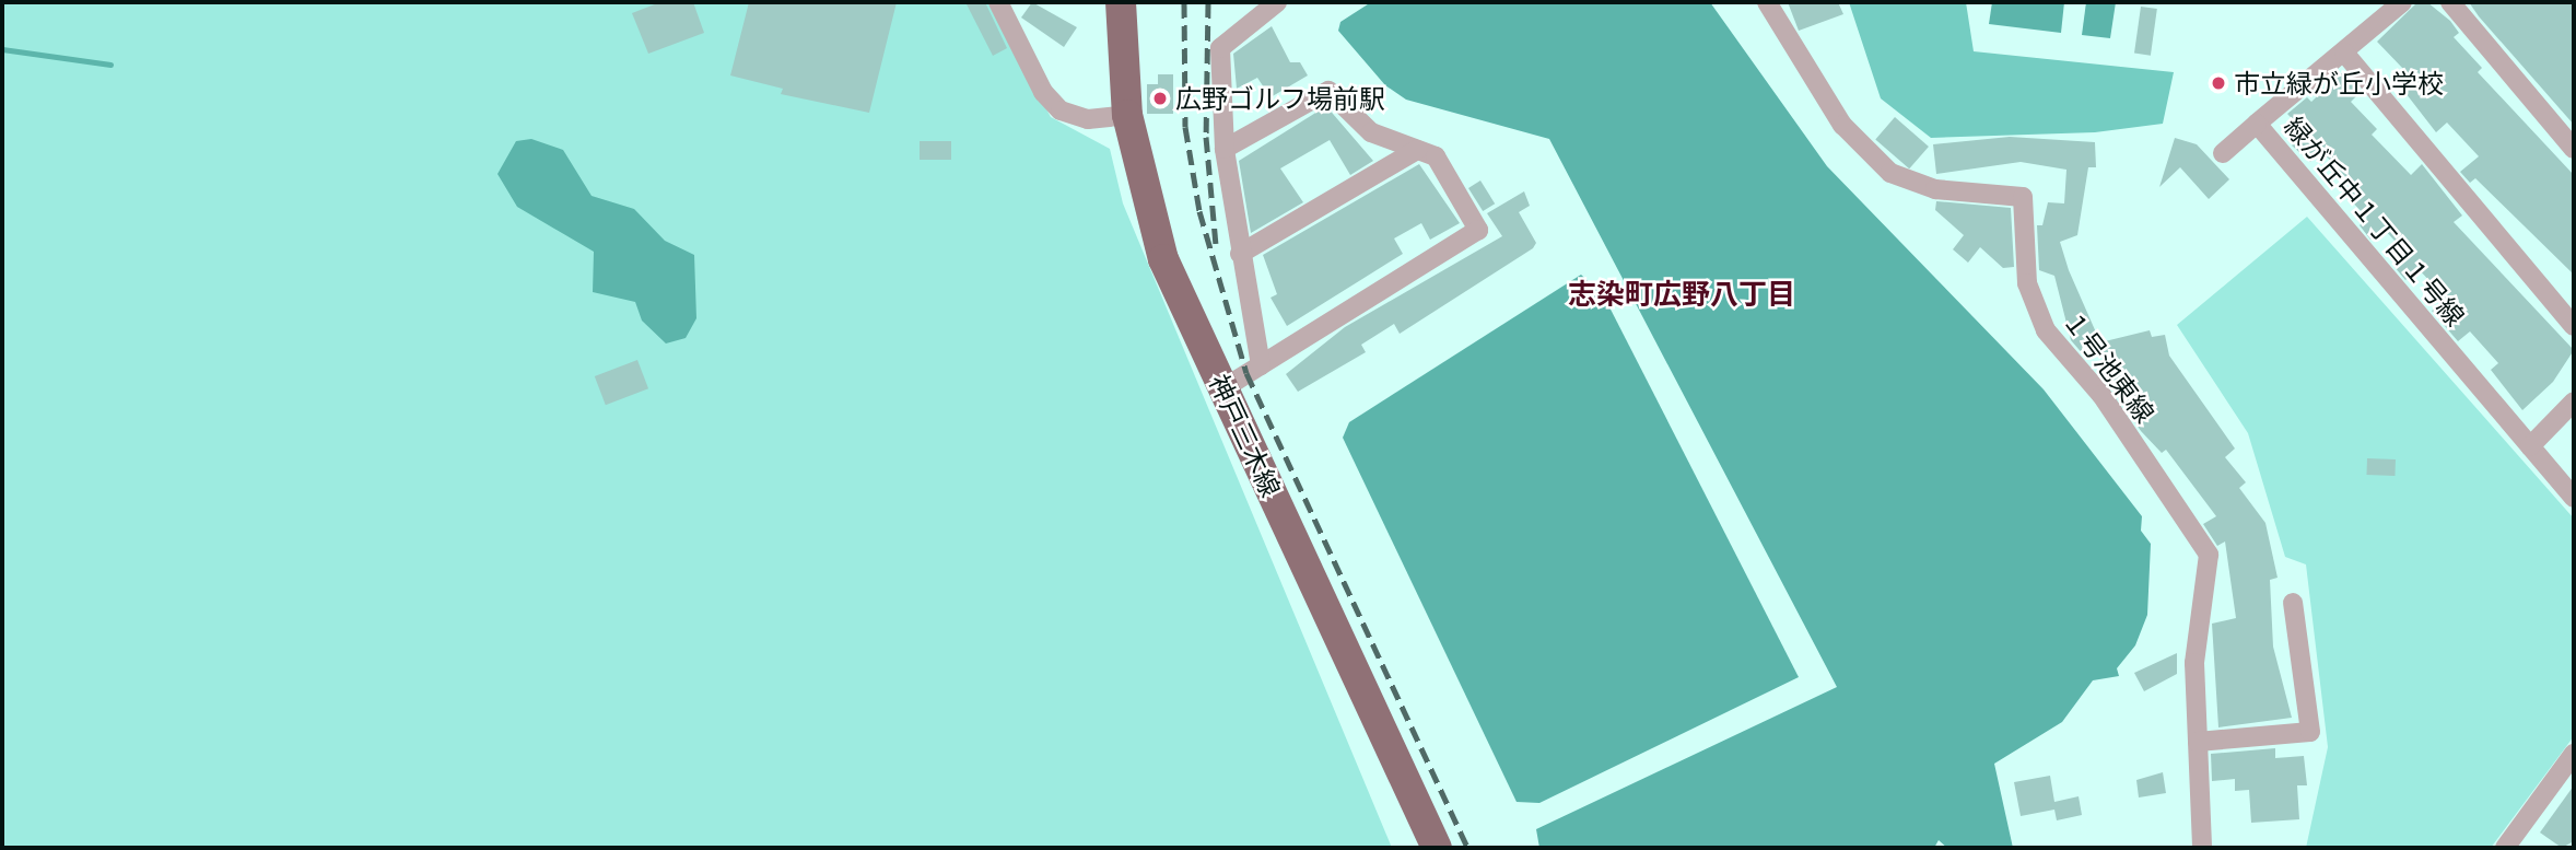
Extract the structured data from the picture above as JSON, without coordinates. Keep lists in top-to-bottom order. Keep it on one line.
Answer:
{"streets":{"main road":["神戸三木線"],"street":["緑が丘中１丁目１号線","１号池東線"]},"districts":["志染町広野八丁目"],"places":["市立緑が丘小学校","広野ゴルフ場前駅"]}
